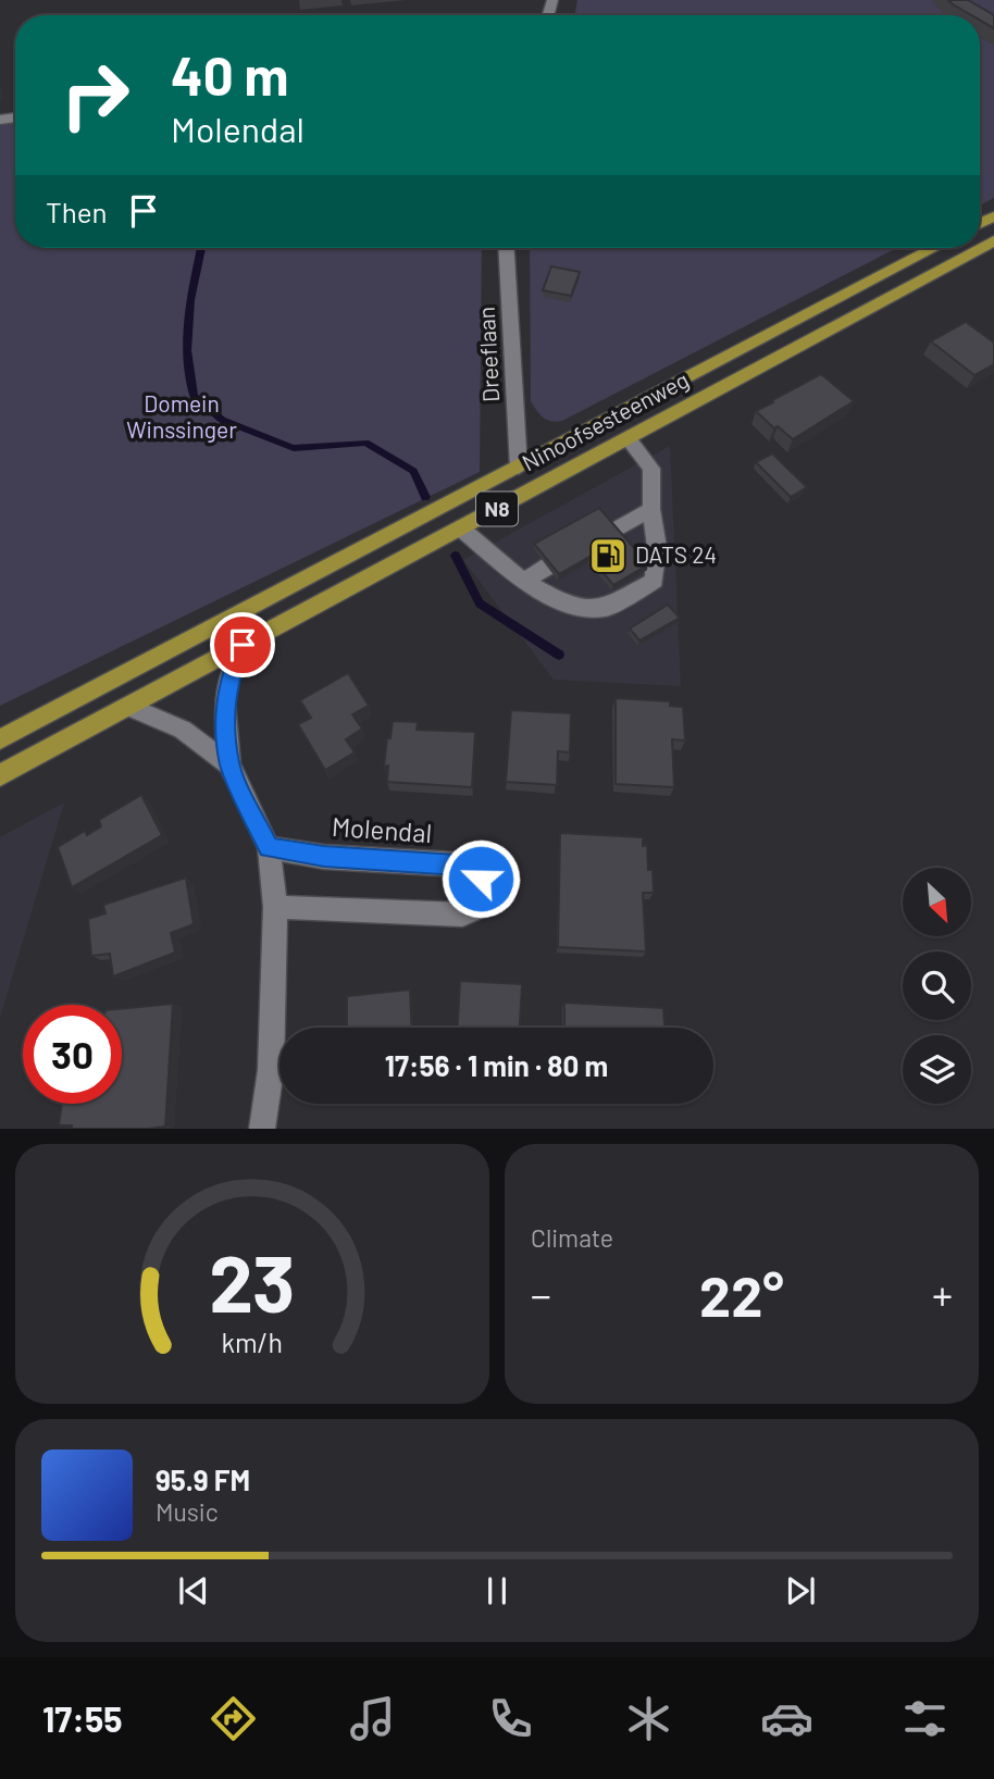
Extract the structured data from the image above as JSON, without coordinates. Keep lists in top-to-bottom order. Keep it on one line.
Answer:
{"streets":{"main road":["Ninoofsesteenweg","N8"],"street":["Dreeflaan","Molendal"]},"crossings":[["Dreeflaan","Ninoofsesteenweg"]],"parks":["Domein Winssinger"],"places":{"fuel station":["DATS 24"]},"north":"bottom right","page":{"turn":["40 m","Molendal"],"then":"Then","limit":"30","trip":"17:56 · 1 min · 80 m","tile":"Climate","heat":["−","22°","+"],"song":["95.9 FM","Music"],"tabs":"17:55","gauge":["23","km/h"]}}
